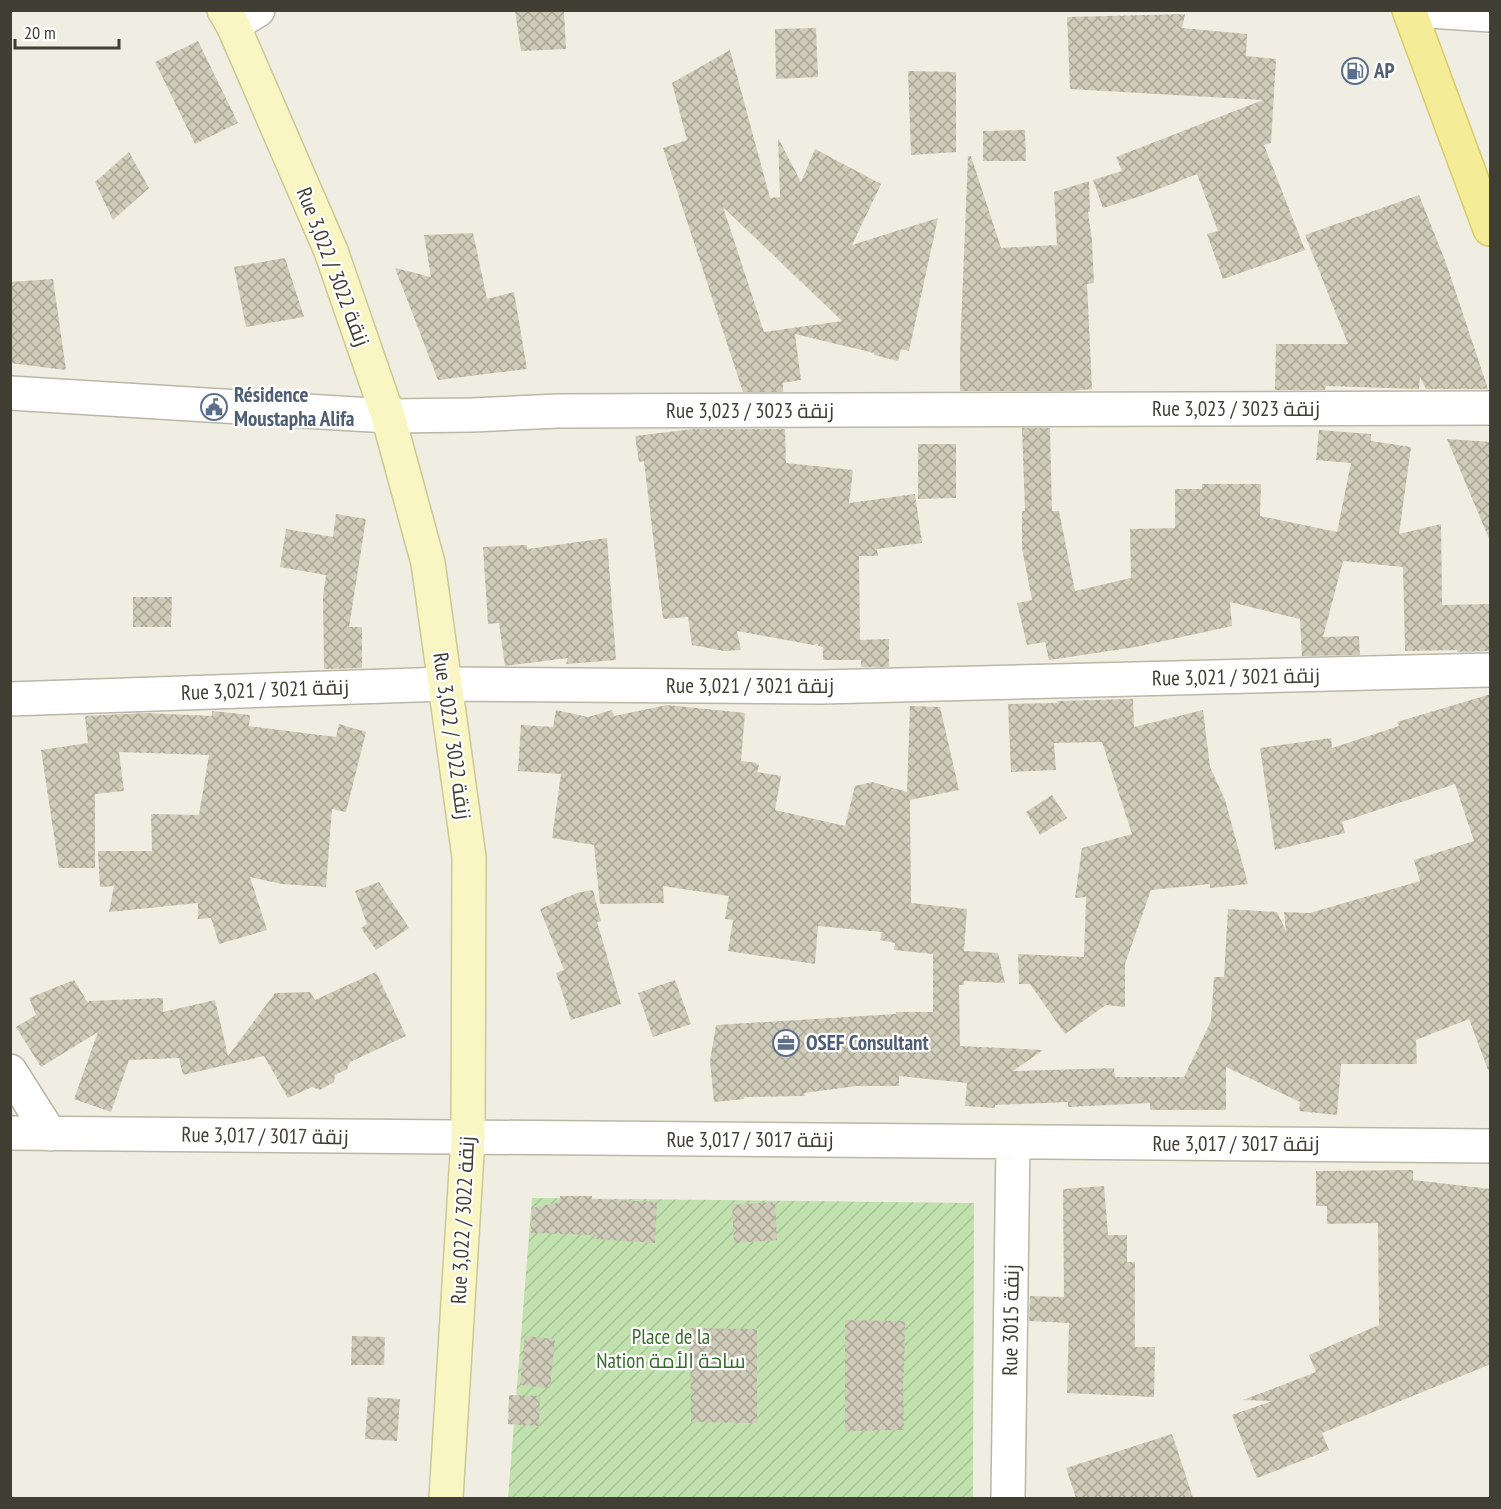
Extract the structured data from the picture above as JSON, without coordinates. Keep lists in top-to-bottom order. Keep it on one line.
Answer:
{"streets":{"street":["Rue 3,022 / زنقة 3022","Rue 3,023 / زنقة 3023","Rue 3,021 / زنقة 3021","Rue 3,017 / زنقة 3017","Rue 3015 زنقة"]},"crossings":[["Rue 3,022 / زنقة 3022","Rue 3,023 / زنقة 3023"],["Rue 3,022 / زنقة 3022","Rue 3,021 / زنقة 3021"],["Rue 3,022 / زنقة 3022","Rue 3,017 / زنقة 3017"],["Rue 3,017 / زنقة 3017","Rue 3015 زنقة"]],"parks":["Place de la Nation ساحة الأمة"],"places":{"fuel station":["AP"],"public building":["Résidence Moustapha Alifa"],"office":["OSEF Consultant"]},"scale_bar":"20 m"}
